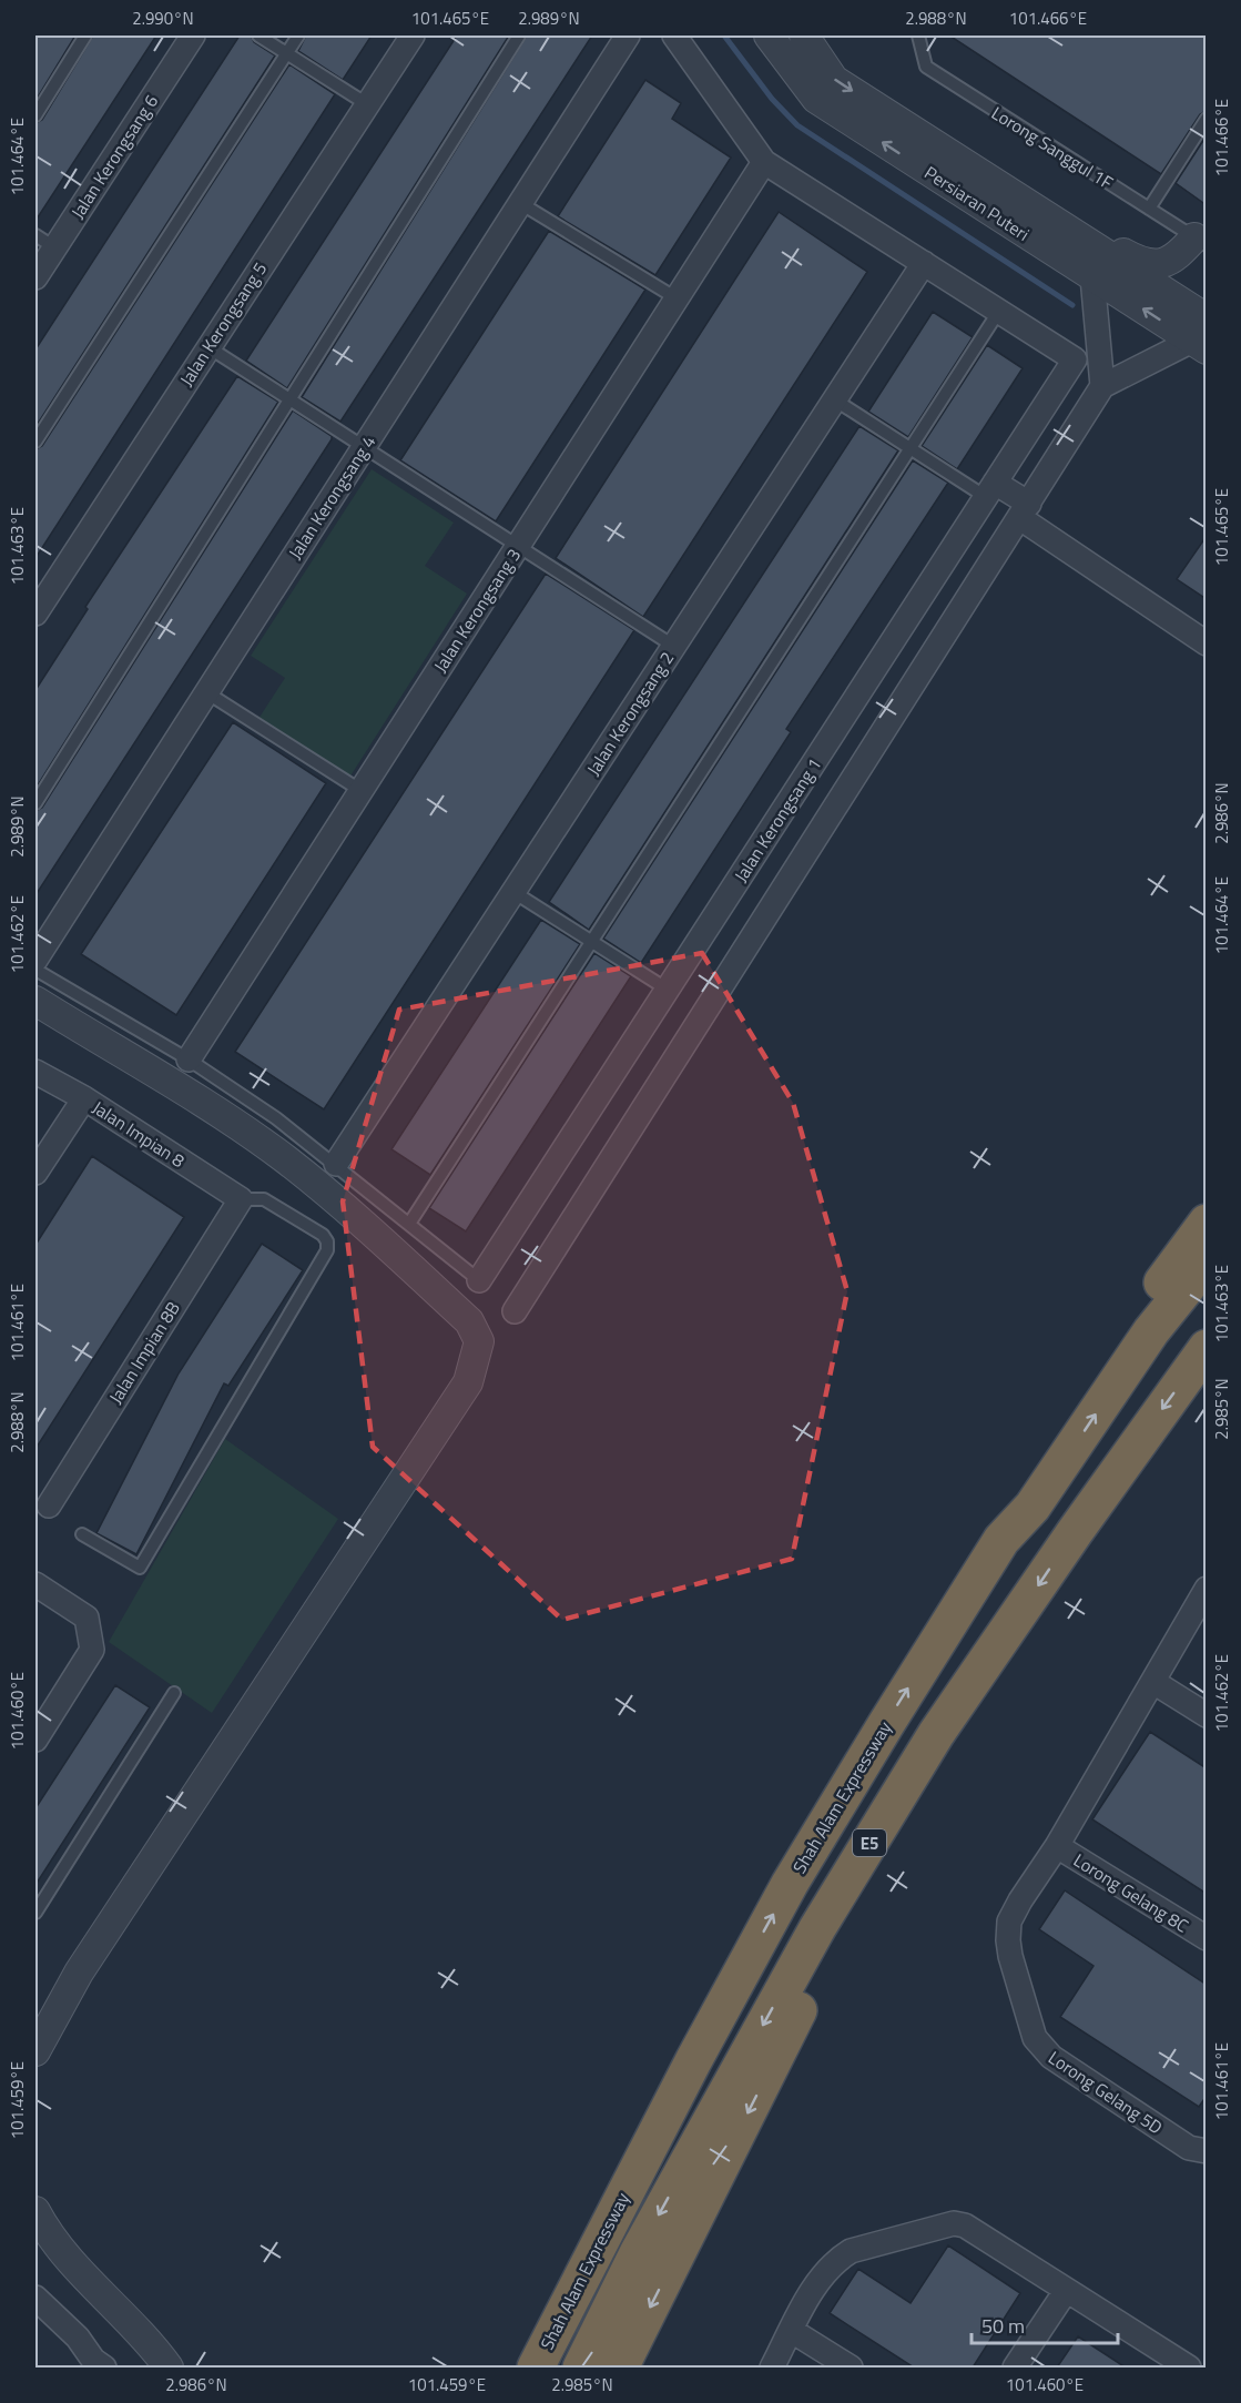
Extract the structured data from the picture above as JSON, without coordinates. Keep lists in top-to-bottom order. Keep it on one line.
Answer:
{"streets":{"highway":["Shah Alam Expressway","E5"],"street":["Jalan Kerongsang 6","Persiaran Puteri","Jalan Kerongsang 5","Jalan Kerongsang 4","Jalan Kerongsang 3","Jalan Kerongsang 2","Jalan Kerongsang 1","Jalan Impian 8","Jalan Impian 8B","Lorong Gelang 8C","Lorong Gelang 5D"],"lane":["Lorong Sanggul 1F"]},"crossings":[["Jalan Impian 8","Jalan Impian 8B"],["Lorong Gelang 8C","Lorong Gelang 5D"]],"scale_bar":"50 m","coordinates":["2.990°N","101.465°E","2.989°N","2.988°N","101.466°E","101.464°E","101.463°E","2.986°N","101.462°E","101.461°E","2.985°N","101.460°E","101.459°E"]}
